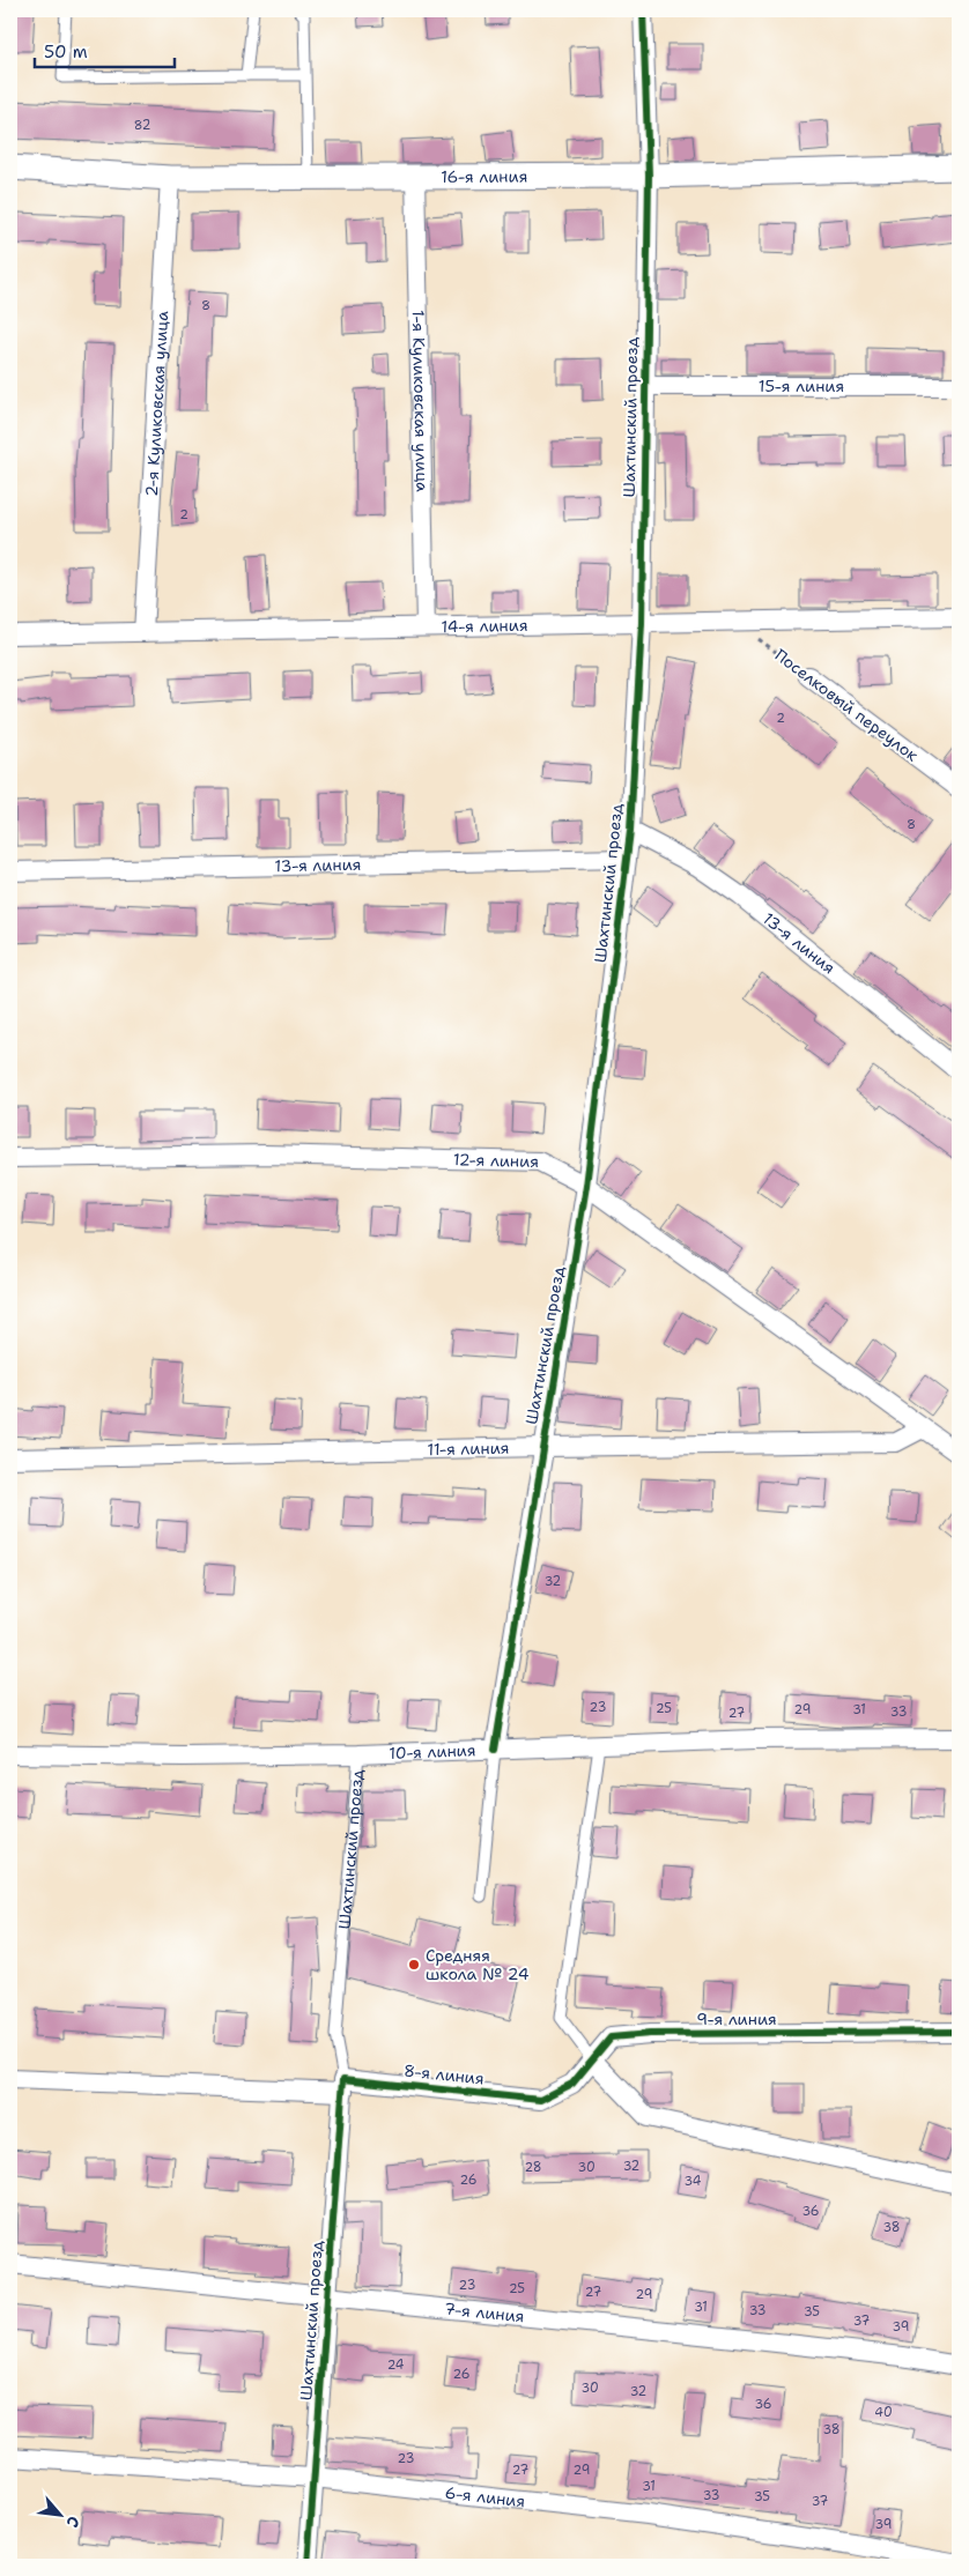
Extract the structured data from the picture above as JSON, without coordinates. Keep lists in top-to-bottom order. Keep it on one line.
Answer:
{"streets":{"street":["16-я линия","15-я линия","1-я Куликовская улица","2-я Куликовская улица","Шахтинский проезд","14-я линия","Поселковый переулок","13-я линия","12-я линия","11-я линия","10-я линия","9-я линия","8-я линия","7-я линия","6-я линия"]},"crossings":[["16-я линия","1-я Куликовская улица"],["16-я линия","2-я Куликовская улица"],["16-я линия","Шахтинский проезд"],["15-я линия","Шахтинский проезд"],["1-я Куликовская улица","14-я линия"],["2-я Куликовская улица","14-я линия"],["Шахтинский проезд","14-я линия"],["Шахтинский проезд","13-я линия"],["Шахтинский проезд","12-я линия"],["Шахтинский проезд","11-я линия"],["Шахтинский проезд","10-я линия"],["Шахтинский проезд","8-я линия"],["Шахтинский проезд","7-я линия"],["Шахтинский проезд","6-я линия"],["14-я линия","Поселковый переулок"],["12-я линия","11-я линия"],["9-я линия","8-я линия"]],"places":["Средняя школа № 24"],"house_numbers":["82","8","2","2","8","32","23","25","29","31","33","27","32","28","30","26","34","36","38","23","25","27","29","31","33","35","37","39","24","26","30","32","36","40","38","23","27","29","31","33","35","37","39"],"scale_bar":"50 m","north":"bottom right"}
